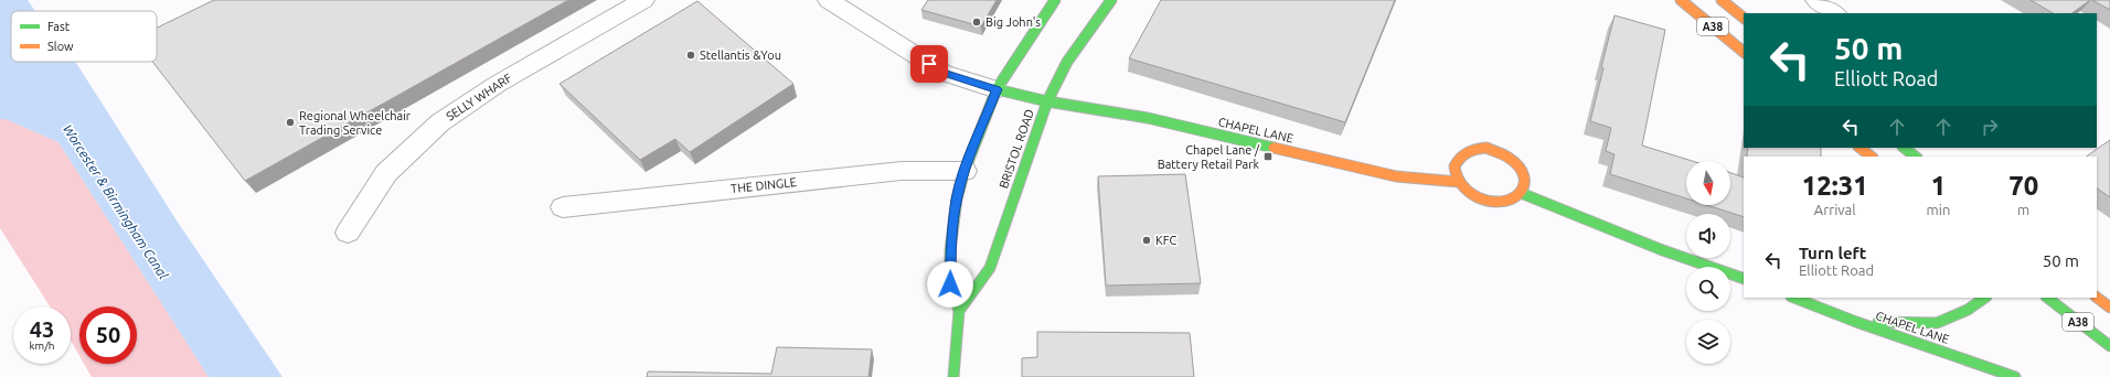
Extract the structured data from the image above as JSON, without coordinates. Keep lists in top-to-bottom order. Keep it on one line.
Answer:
{"streets":{"main road":["A38","CHAPEL LANE","BRISTOL ROAD"],"street":["SELLY WHARF","THE DINGLE"]},"crossings":[["CHAPEL LANE","BRISTOL ROAD"]],"water":["Worcester & Birmingham Canal"],"places":{"other":["Big John's","Stellantis &You","Regional Wheelchair Trading Service","KFC"],"transit":["Chapel Lane / Battery Retail Park"]},"legend":["Fast","Slow"],"north":"bottom","page":{"turn":["50 m","Elliott Road"],"eta":["12:31","Arrival","1","min","70","m"],"list":[{"name":"Turn left","note":"Elliott Road","value":"50 m"}],"speed":"43 km/h","limit":"50"}}
